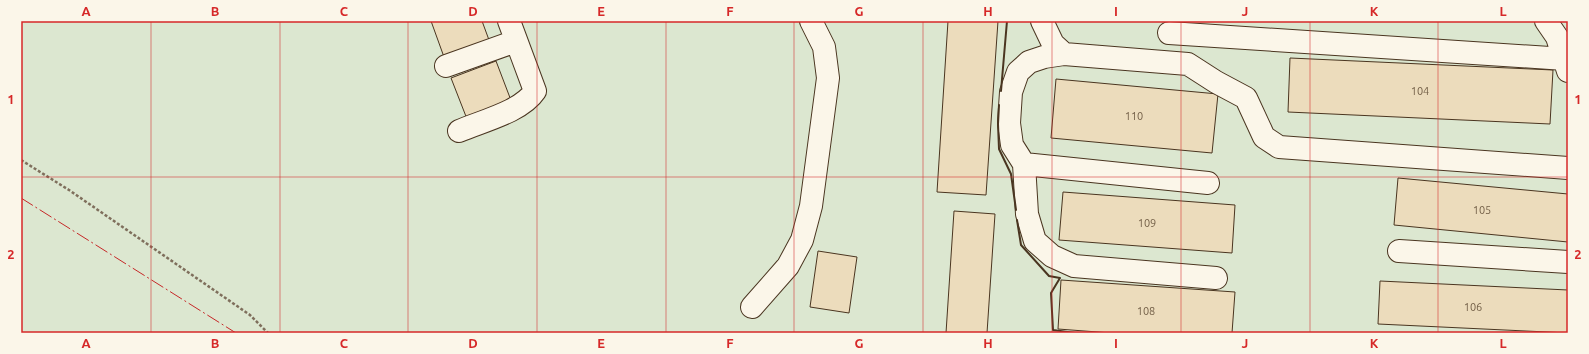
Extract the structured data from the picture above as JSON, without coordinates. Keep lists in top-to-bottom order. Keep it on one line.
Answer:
{"house_numbers":["104","110","105","109","106","108"],"grid":{"columns":["A","B","C","D","E","F","G","H","I","J","K","L"],"rows":["1","2"]}}
